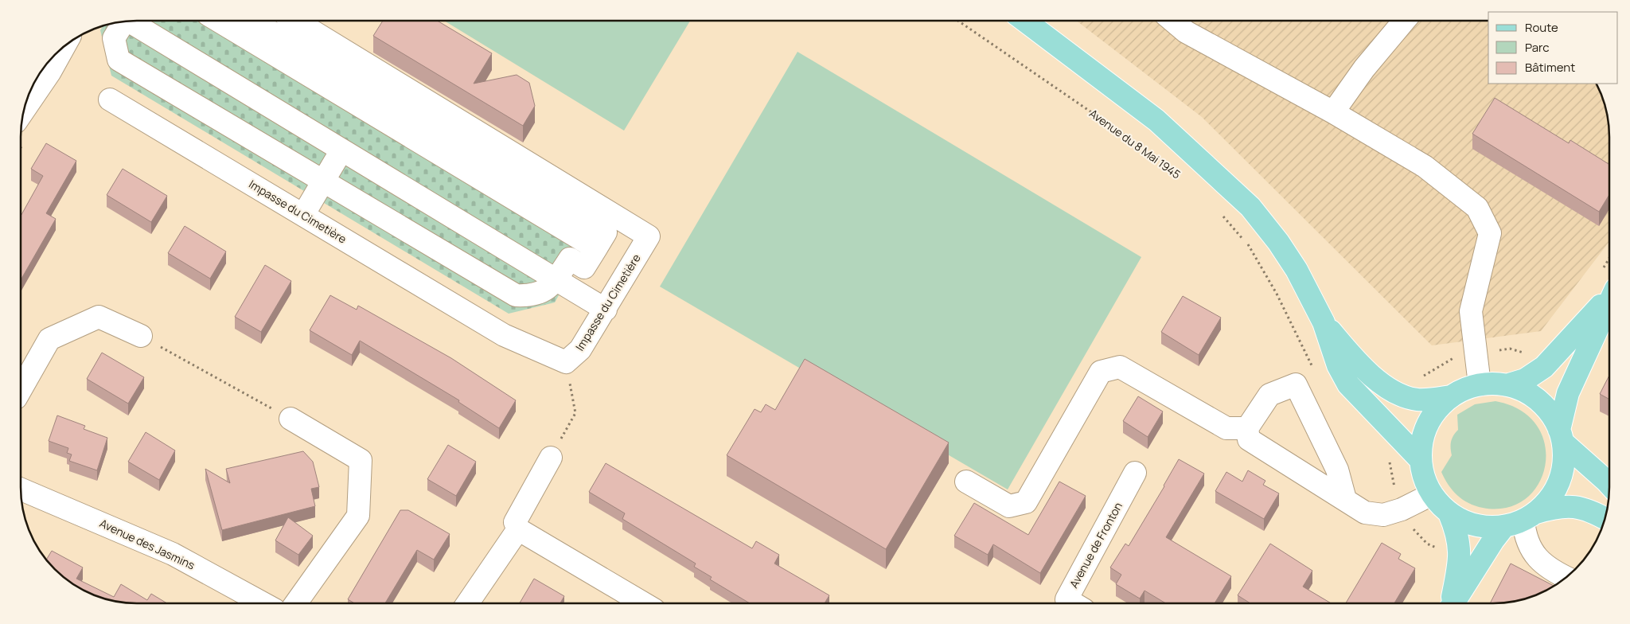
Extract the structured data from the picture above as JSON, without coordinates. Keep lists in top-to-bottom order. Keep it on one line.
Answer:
{"streets":{"street":["Impasse du Cimetière","Avenue des Jasmins","Avenue de Fronton"],"path":["Avenue du 8 Mai 1945"]},"legend":["Route","Parc","Bâtiment"]}
